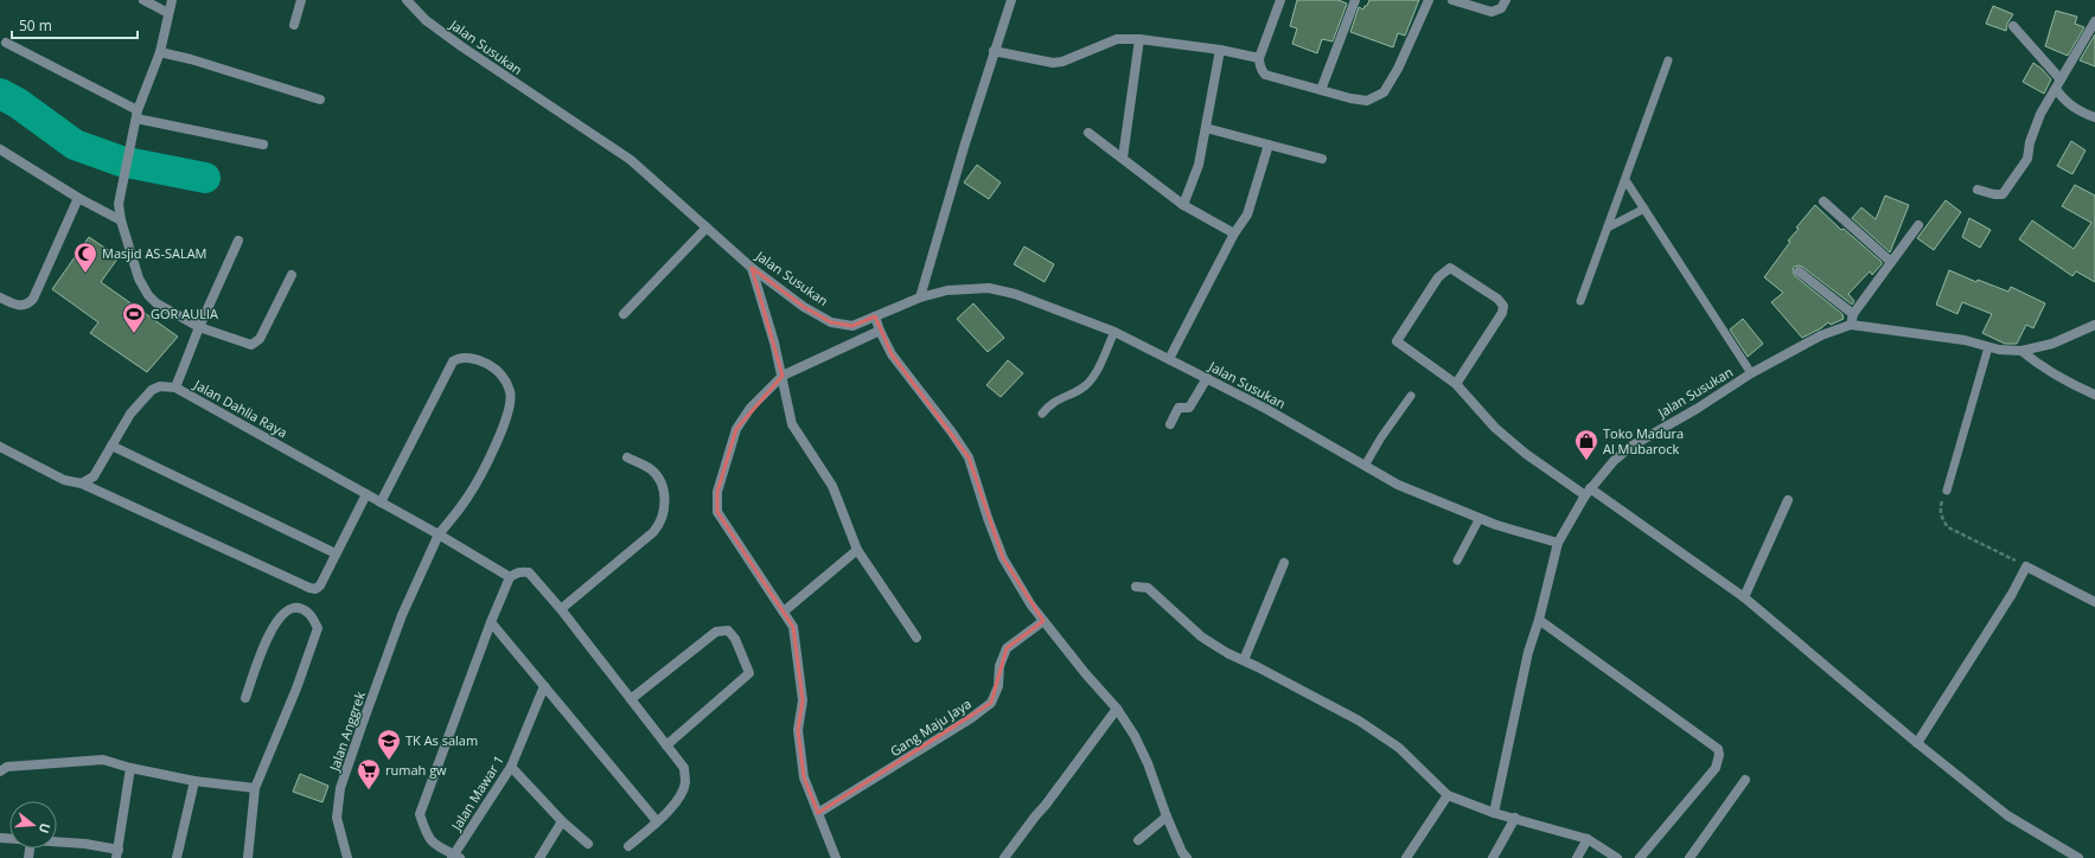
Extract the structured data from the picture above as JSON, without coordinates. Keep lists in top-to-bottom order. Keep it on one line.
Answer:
{"streets":{"street":["Jalan Susukan","Jalan Dahlia Raya","Gang Maju Jaya","Jalan Anggrek","Jalan Mawar 1"]},"crossings":[["Jalan Dahlia Raya","Jalan Anggrek"]],"places":{"mosque":["Masjid AS-SALAM"],"sports":["GOR AULIA"],"shop":["Toko Madura Al Mubarock"],"school or university":["TK As salam"],"supermarket":["rumah gw"]},"scale_bar":"50 m","north":"right"}
